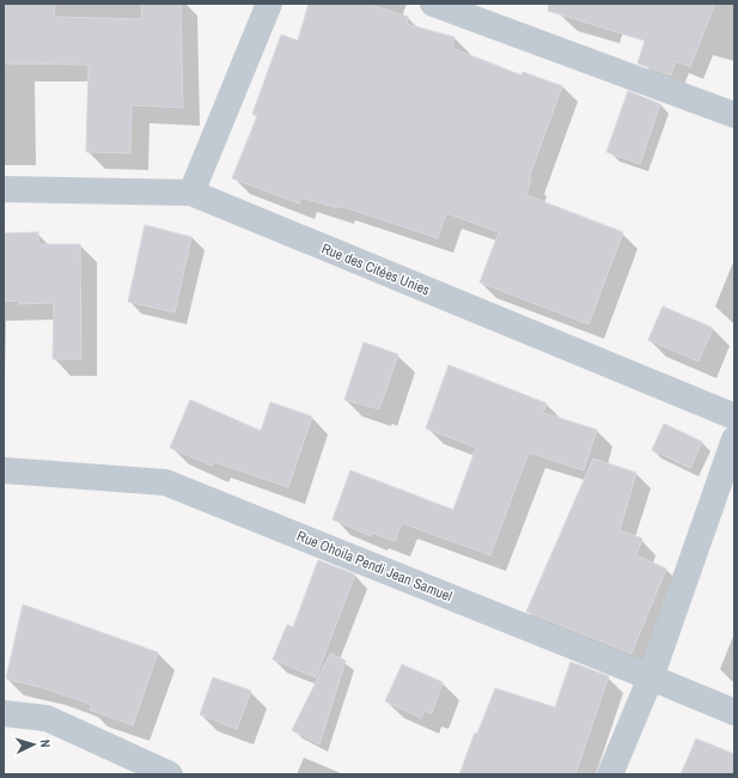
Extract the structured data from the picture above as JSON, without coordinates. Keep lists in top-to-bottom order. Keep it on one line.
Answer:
{"streets":{"street":["Rue des Citées Unies","Rue Ohoila Pendi Jean Samuel"]},"north":"right"}
